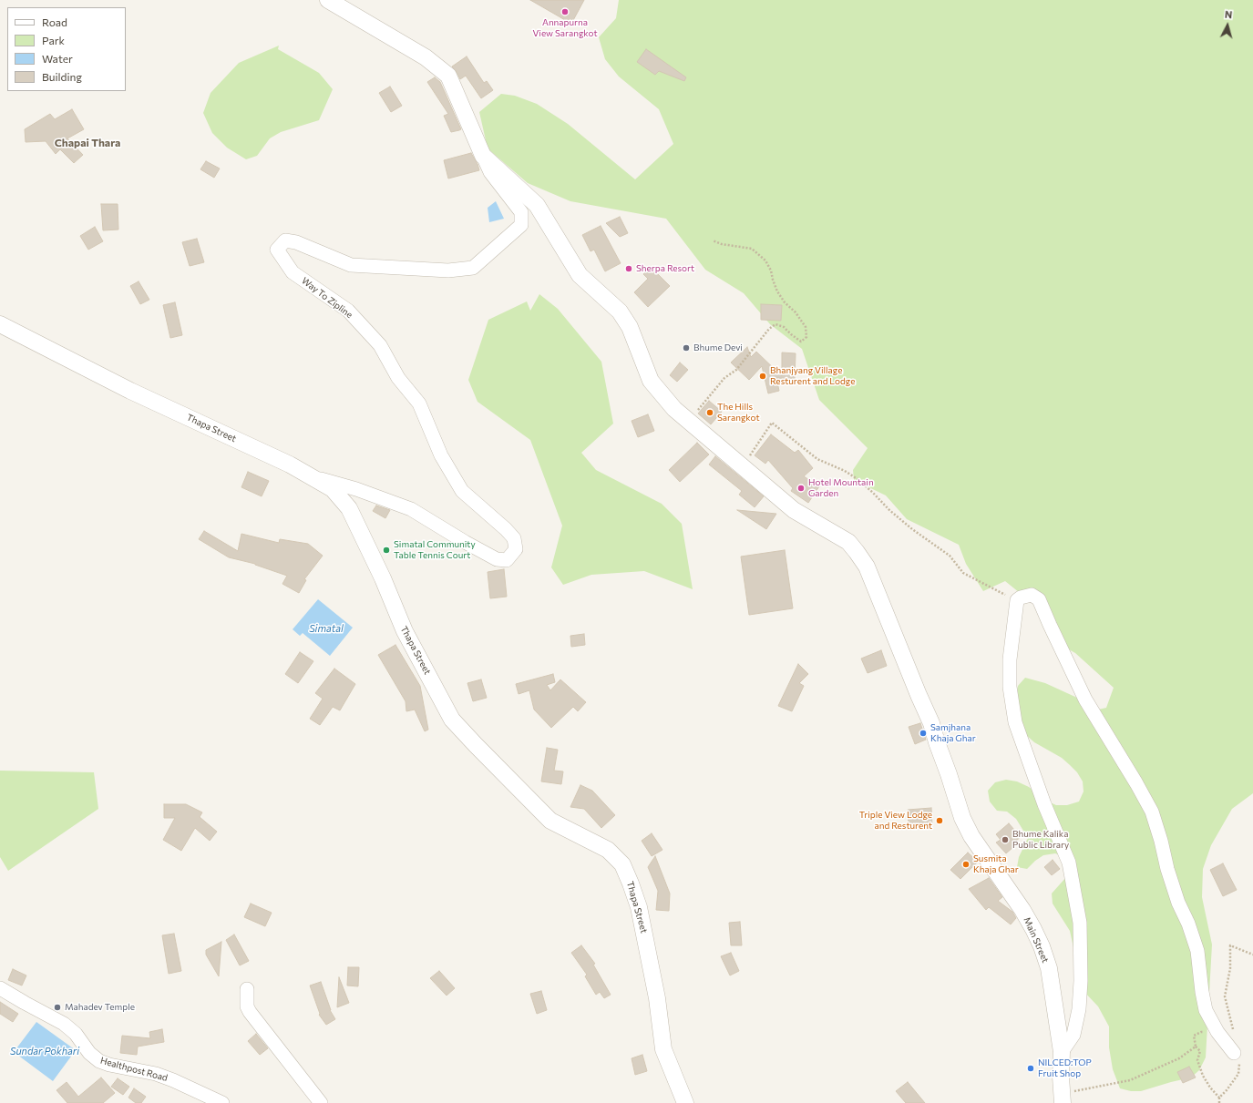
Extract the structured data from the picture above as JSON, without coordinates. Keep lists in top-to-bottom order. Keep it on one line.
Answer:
{"streets":{"street":["Way To Zipline","Thapa Street","Main Street","Healthpost Road"]},"crossings":[["Way To Zipline","Thapa Street"],["Way To Zipline","Main Street"]],"districts":["Chapai Thara"],"water":["Simatal","Sundar Pokhari"],"places":["Annapurna View Sarangkot","Sherpa Resort","Bhume Devi","Bhanjyang Village Resturent and Lodge","The Hills Sarangkot","Hotel Mountain Garden","Simatal Community Table Tennis Court","Samjhana Khaja Ghar","Triple View Lodge and Resturent","Bhume Kalika Public Library","Susmita Khaja Ghar","Mahadev Temple","NILCED:TOP Fruit Shop"],"legend":["Road","Park","Water","Building"],"north":"top"}
